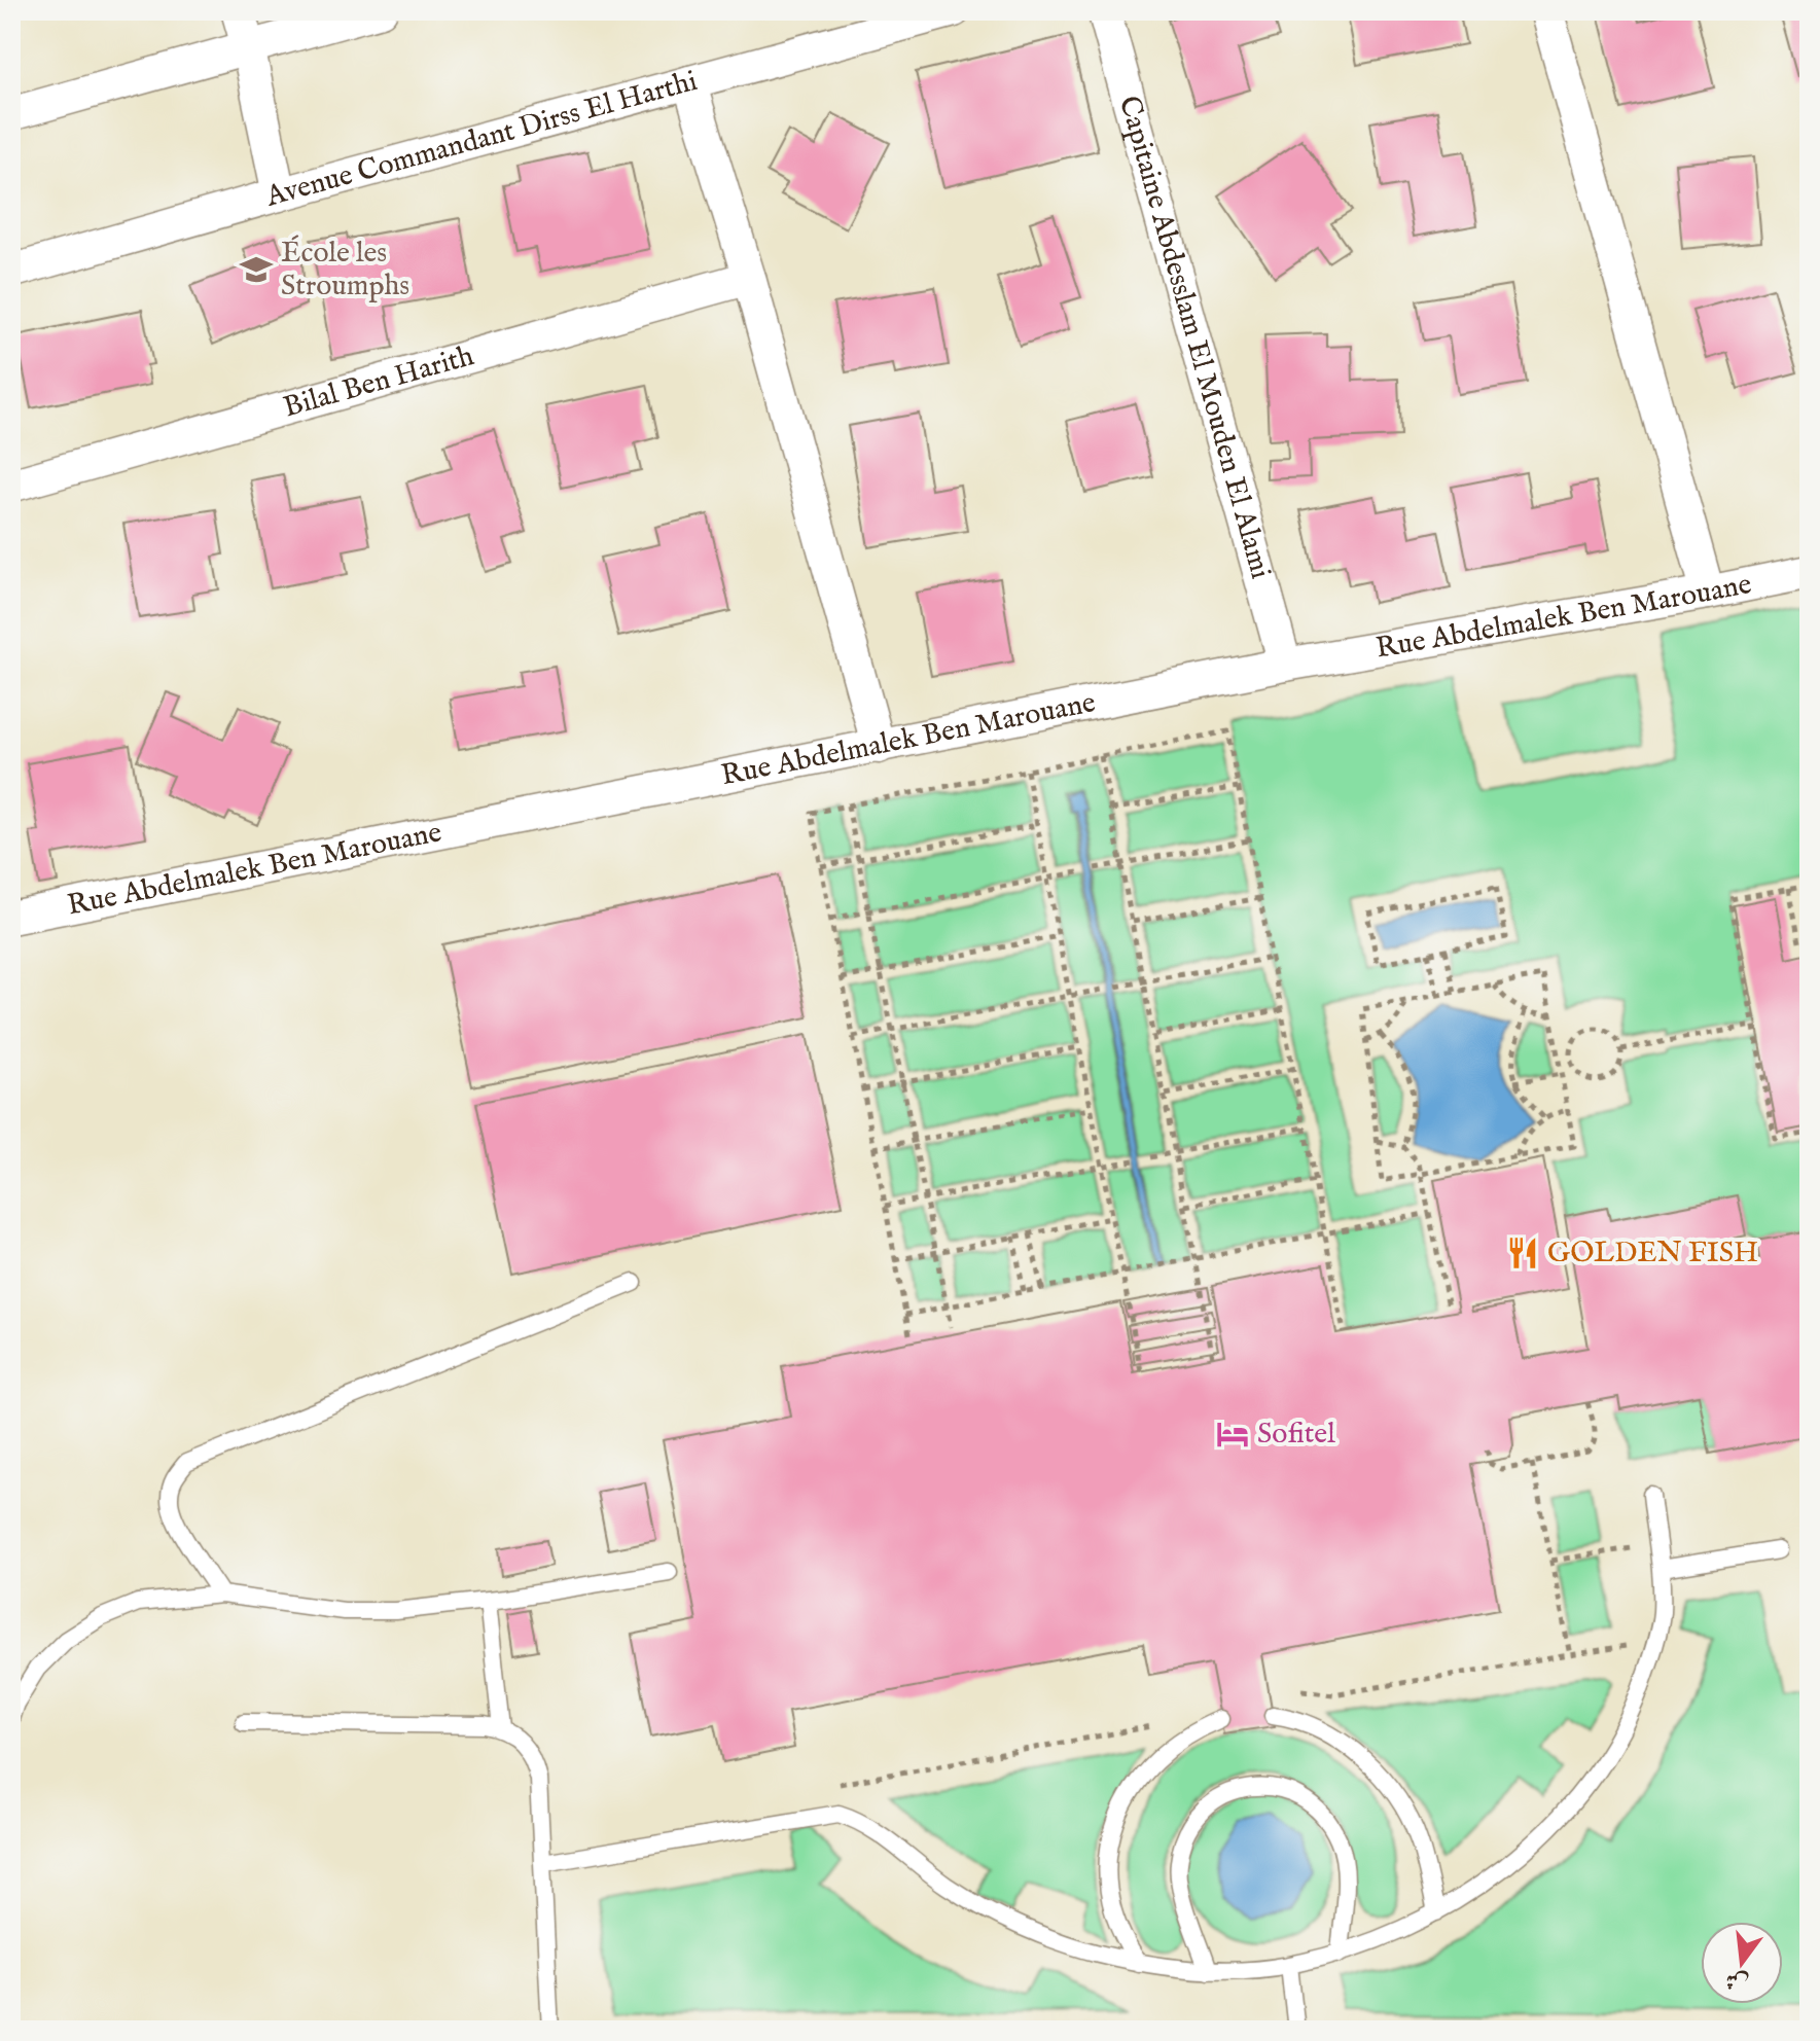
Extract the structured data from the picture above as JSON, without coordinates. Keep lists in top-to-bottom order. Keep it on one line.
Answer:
{"streets":{"street":["Avenue Commandant Dirss El Harthi","Capitaine Abdesslam El Mouden El Alami","Bilal Ben Harith","Rue Abdelmalek Ben Marouane"]},"crossings":[["Capitaine Abdesslam El Mouden El Alami","Rue Abdelmalek Ben Marouane"]],"places":{"school or university":["École les Stroumphs"],"restaurant":["GOLDEN FISH"],"hotel":["Sofitel"]},"north":"bottom"}
